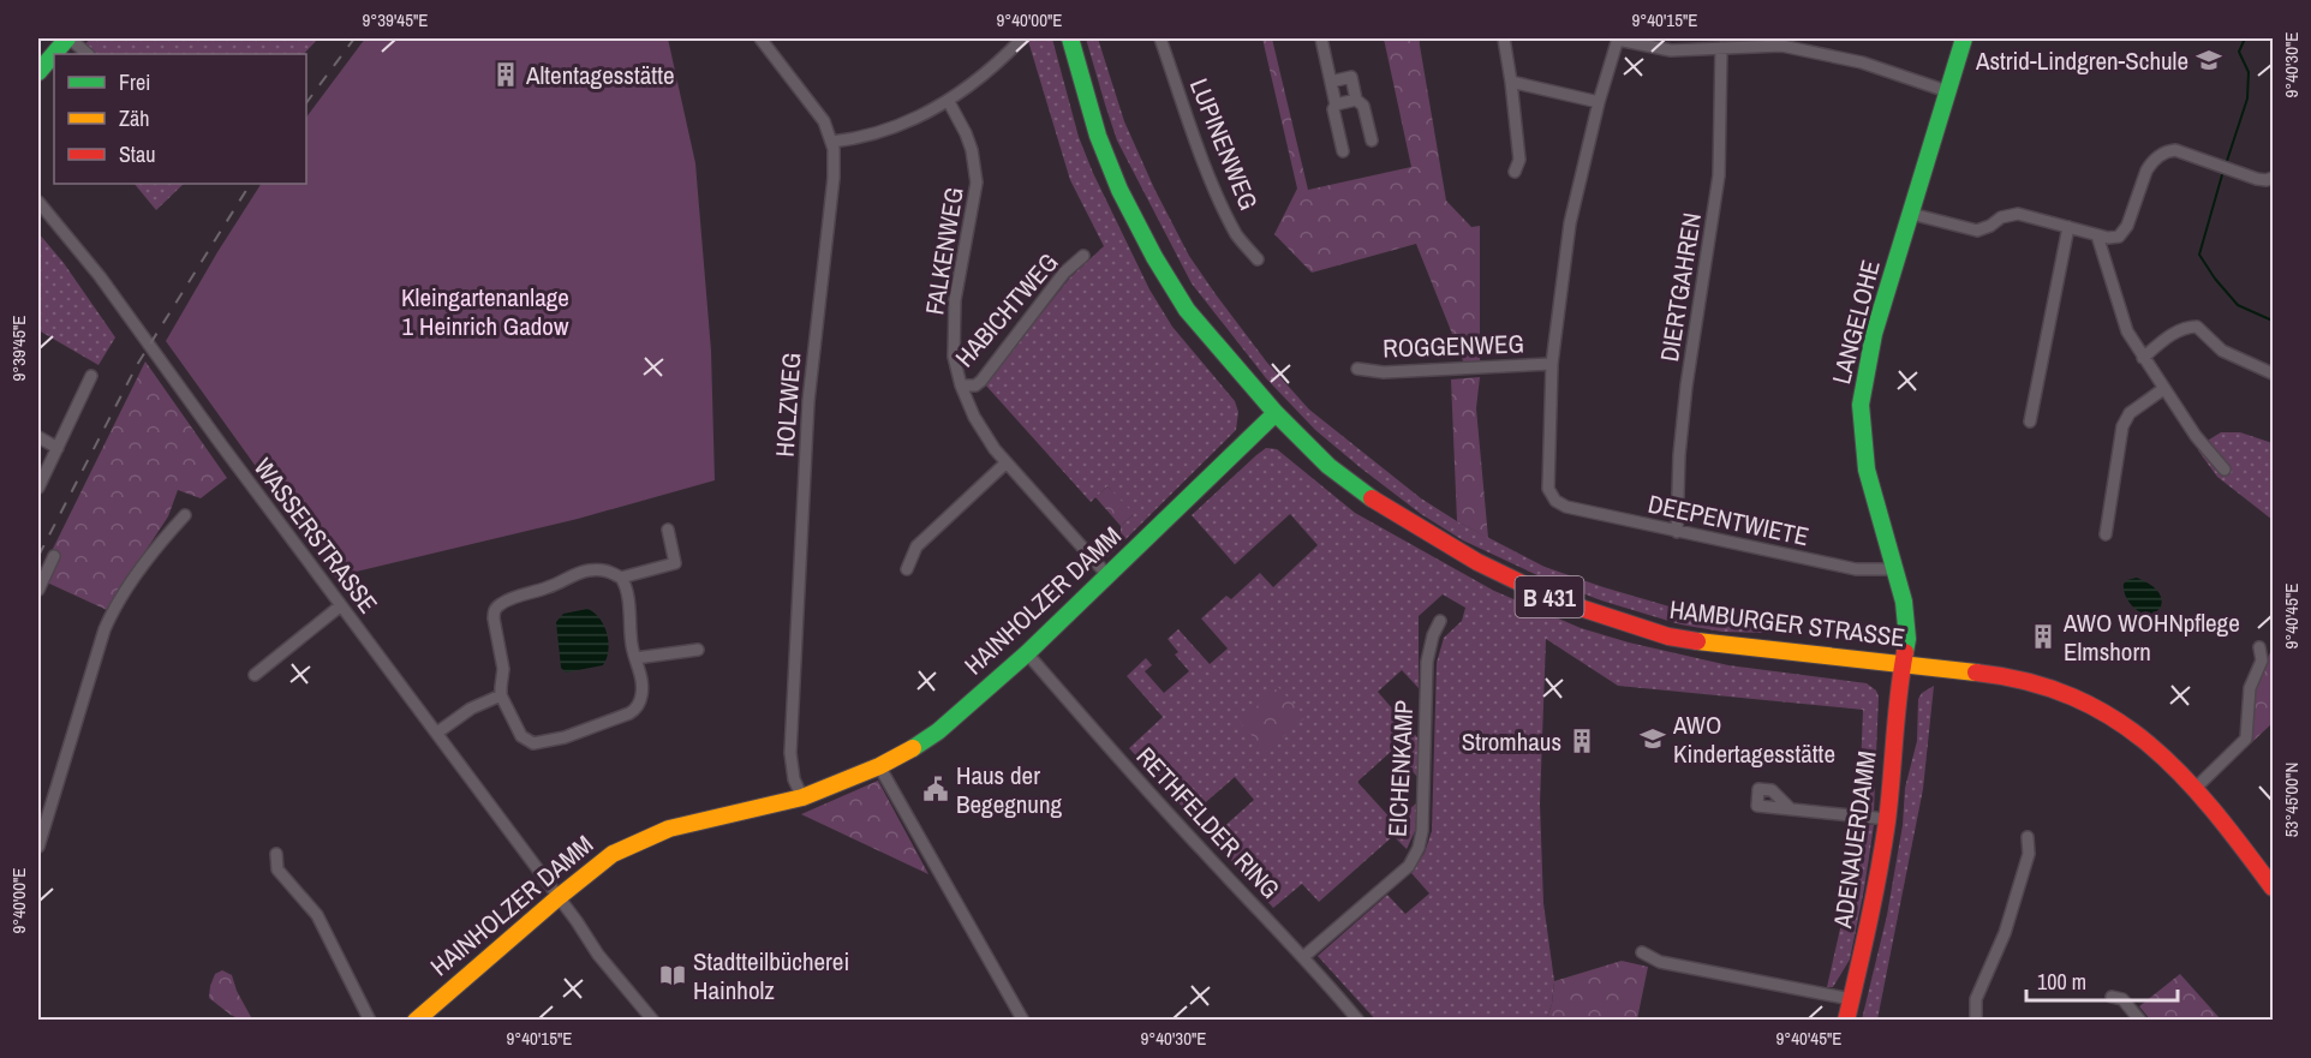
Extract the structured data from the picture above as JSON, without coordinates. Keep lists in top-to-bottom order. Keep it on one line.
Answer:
{"streets":{"street":["LUPINENWEG","FALKENWEG","DIERTGAHREN","HABICHTWEG","LANGELOHE","ROGGENWEG","HOLZWEG","DEEPENTWIETE","WASSERSTRASSE","B 431","HAINHOLZER DAMM","HAMBURGER STRASSE","EICHENKAMP","RETHFELDER RING","ADENAUERDAMM"]},"crossings":[["FALKENWEG","HABICHTWEG"],["FALKENWEG","HAINHOLZER DAMM"],["DIERTGAHREN","DEEPENTWIETE"],["LANGELOHE","DEEPENTWIETE"],["LANGELOHE","HAMBURGER STRASSE"],["LANGELOHE","ADENAUERDAMM"],["ROGGENWEG","DEEPENTWIETE"],["HOLZWEG","HAINHOLZER DAMM"],["WASSERSTRASSE","HAINHOLZER DAMM"],["HAINHOLZER DAMM","HAMBURGER STRASSE"],["HAINHOLZER DAMM","RETHFELDER RING"],["HAMBURGER STRASSE","ADENAUERDAMM"],["EICHENKAMP","RETHFELDER RING"]],"parks":["Kleingartenanlage 1 Heinrich Gadow"],"places":{"school or university":["Astrid-Lindgren-Schule","AWO Kindertagesstätte"],"building":["Altentagesstätte","AWO WOHNpflege Elmshorn","Stromhaus"],"public building":["Haus der Begegnung"],"library":["Stadtteilbücherei Hainholz"]},"legend":["Frei","Zäh","Stau"],"scale_bar":"100 m","coordinates":["9°39'45\"E","9°40'00\"E","9°40'15\"E","9°40'30\"E","9°40'45\"E","53°45'00\"N"]}
